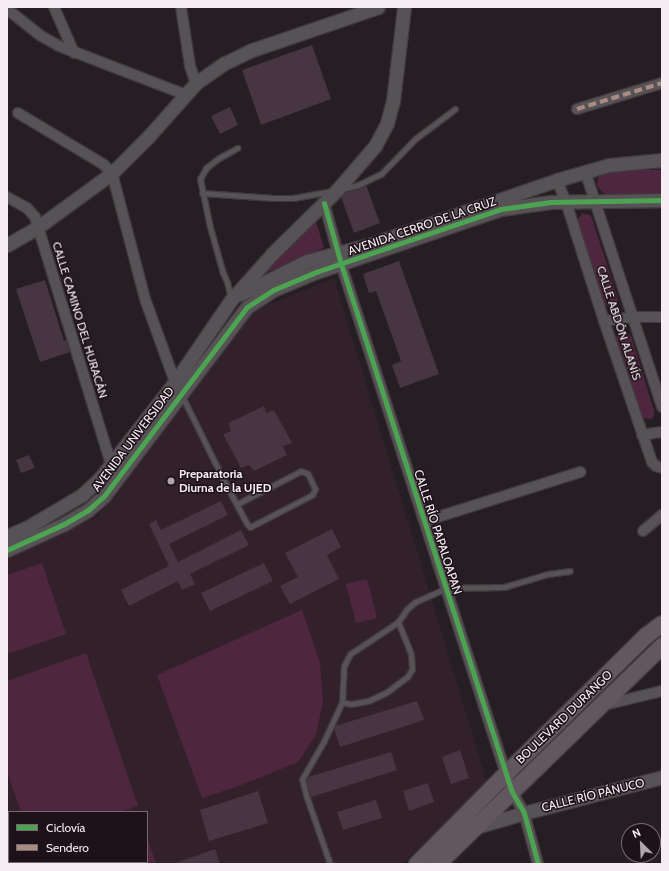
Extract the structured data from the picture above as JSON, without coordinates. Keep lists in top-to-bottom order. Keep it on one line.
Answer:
{"streets":{"main road":["BOULEVARD DURANGO"],"street":["AVENIDA CERRO DE LA CRUZ","CALLE CAMINO DEL HURACÁN","CALLE ABDÓN ALANÍS","AVENIDA UNIVERSIDAD","CALLE RÍO PAPALOAPAN","CALLE RÍO PÁNUCO"]},"crossings":[["AVENIDA CERRO DE LA CRUZ","CALLE ABDÓN ALANÍS"],["AVENIDA CERRO DE LA CRUZ","AVENIDA UNIVERSIDAD"],["AVENIDA CERRO DE LA CRUZ","CALLE RÍO PAPALOAPAN"],["CALLE CAMINO DEL HURACÁN","AVENIDA UNIVERSIDAD"],["AVENIDA UNIVERSIDAD","CALLE RÍO PAPALOAPAN"],["CALLE RÍO PAPALOAPAN","BOULEVARD DURANGO"],["CALLE RÍO PAPALOAPAN","CALLE RÍO PÁNUCO"],["BOULEVARD DURANGO","CALLE RÍO PÁNUCO"]],"places":["Preparatoria Diurna de la UJED"],"legend":["Ciclovía","Sendero"],"north":"top left"}
